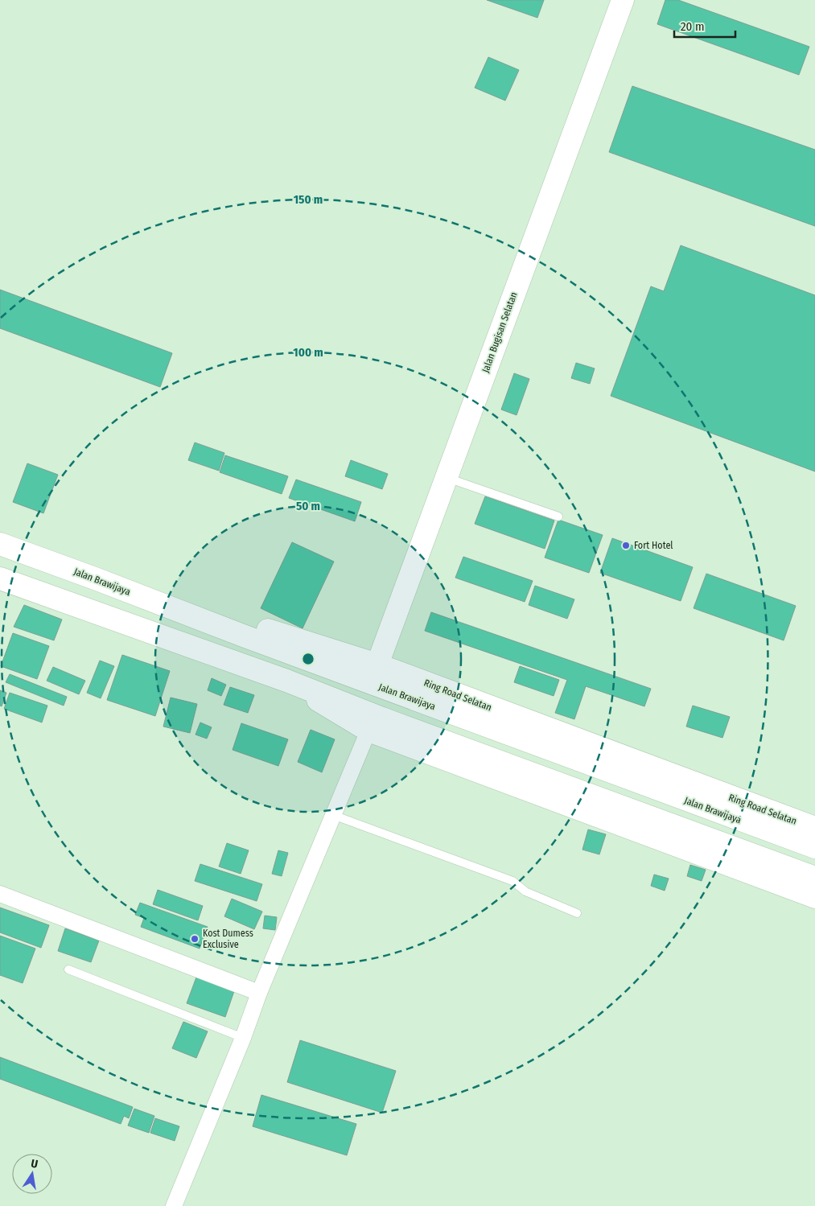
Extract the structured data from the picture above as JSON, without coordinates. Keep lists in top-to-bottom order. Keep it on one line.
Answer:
{"streets":{"main road":["Jalan Bugisan Selatan","Jalan Brawijaya","Ring Road Selatan"]},"crossings":[["Jalan Bugisan Selatan","Ring Road Selatan"],["Jalan Brawijaya","Ring Road Selatan"]],"places":["Fort Hotel","Kost Dumess Exclusive"],"scale_bar":"20 m","north":"top","rings":["150 m","100 m","50 m"]}
